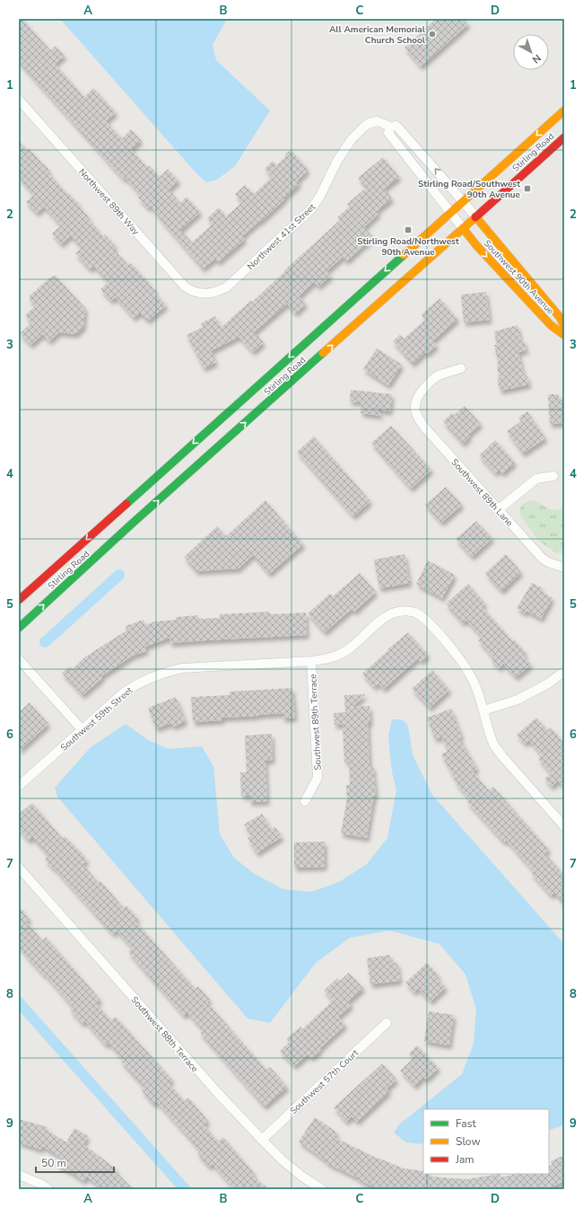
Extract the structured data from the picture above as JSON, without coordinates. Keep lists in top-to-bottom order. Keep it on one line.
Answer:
{"streets":{"main road":["Stirling Road","Southwest 90th Avenue"],"street":["Northwest 89th Way","Northwest 41st Street","Southwest 89th Lane","Southwest 59th Street","Southwest 89th Terrace","Southwest 88th Terrace","Southwest 57th Court"]},"crossings":[["Stirling Road","Southwest 90th Avenue"],["Northwest 89th Way","Northwest 41st Street"],["Southwest 59th Street","Southwest 89th Terrace"],["Southwest 88th Terrace","Southwest 57th Court"]],"places":{"other":["All American Memorial Church School"],"transit":["Stirling Road/Southwest 90th Avenue","Stirling Road/Northwest 90th Avenue"]},"legend":["Fast","Slow","Jam"],"scale_bar":"50 m","north":"bottom right","grid":{"columns":["A","B","C","D"],"rows":["1","2","3","4","5","6","7","8","9"]}}
